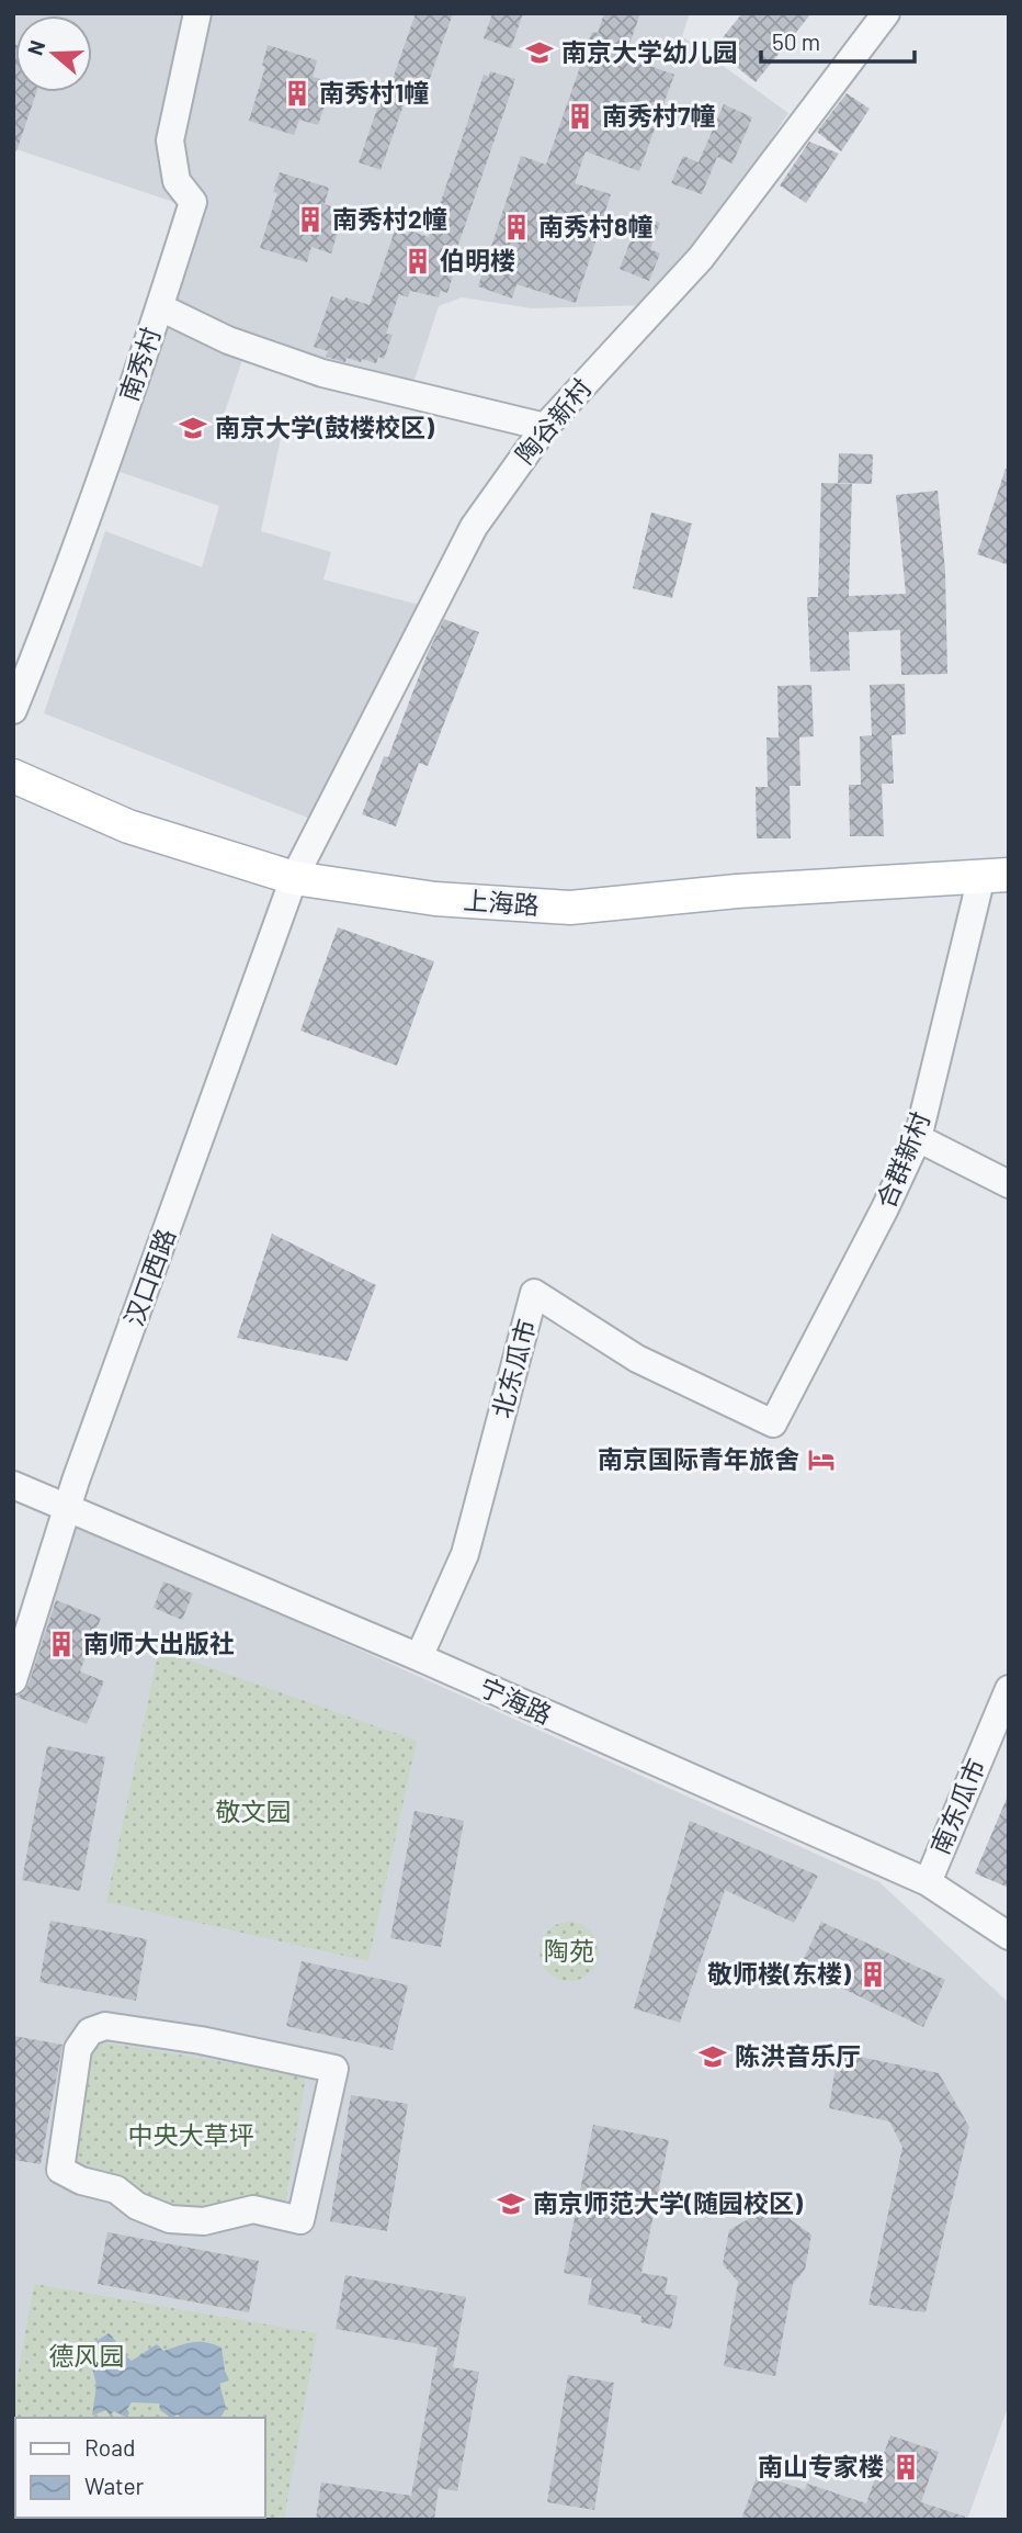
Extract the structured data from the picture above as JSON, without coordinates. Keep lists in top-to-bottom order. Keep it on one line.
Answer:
{"streets":{"main road":["上海路"],"street":["南秀村","陶谷新村","合群新村","汉口西路","北东瓜市","宁海路","南东瓜市"]},"crossings":[["陶谷新村","上海路"],["陶谷新村","汉口西路"],["上海路","合群新村"],["上海路","汉口西路"],["合群新村","北东瓜市"],["汉口西路","宁海路"],["北东瓜市","宁海路"],["宁海路","南东瓜市"]],"parks":["敬文园","陶苑","中央大草坪","德风园"],"places":{"school or university":["南京大学幼儿园","南京大学(鼓楼校区)","陈洪音乐厅","南京师范大学(随园校区)"],"building":["南秀村1幢","南秀村7幢","南秀村2幢","南秀村8幢","伯明楼","南师大出版社","敬师楼(东楼)","南山专家楼"],"hotel":["南京国际青年旅舍"]},"legend":["Road","Water"],"scale_bar":"50 m","north":"left"}
